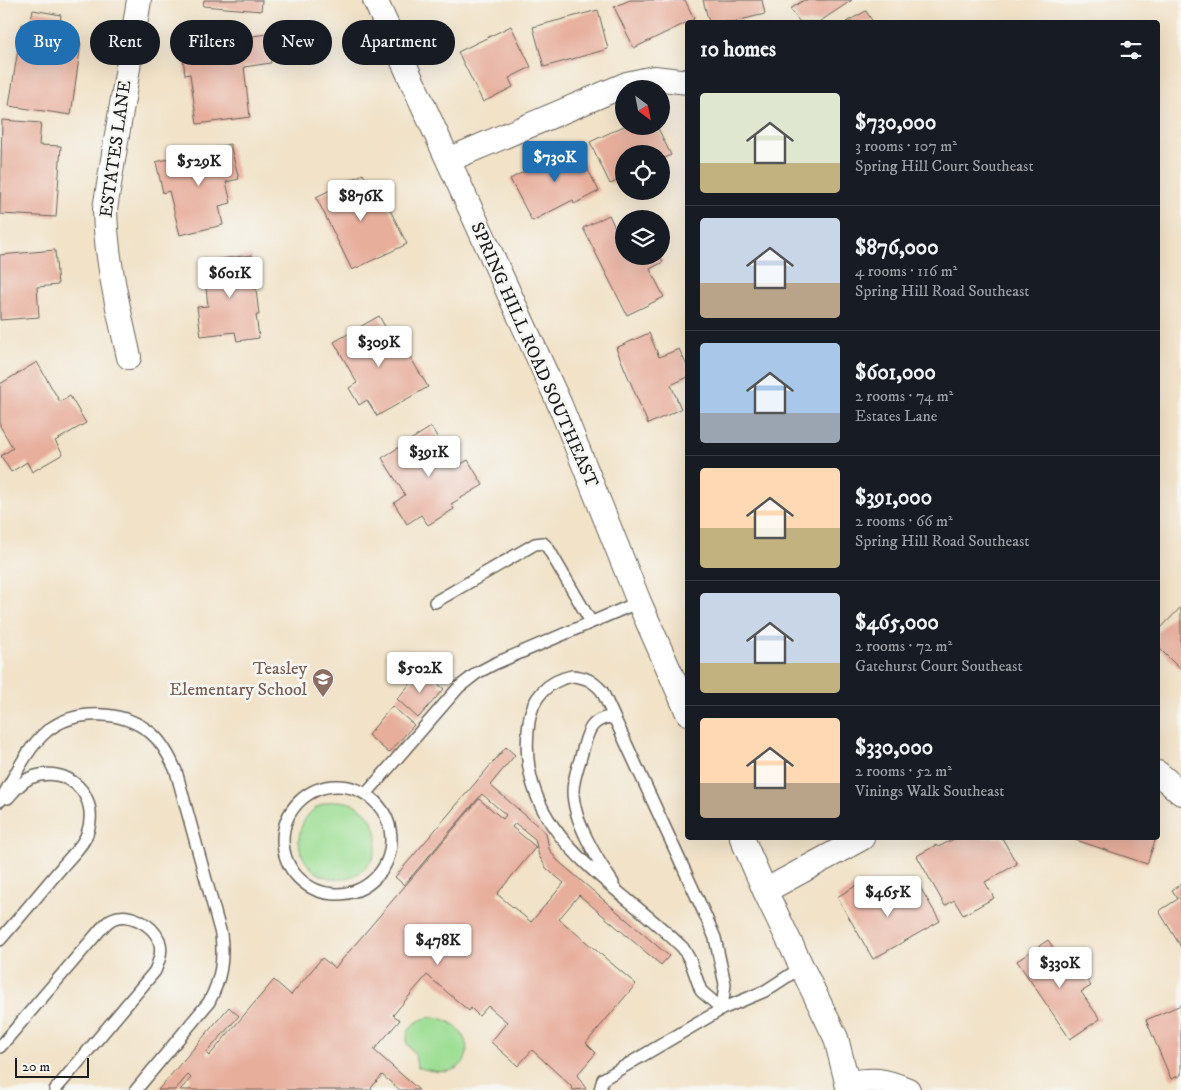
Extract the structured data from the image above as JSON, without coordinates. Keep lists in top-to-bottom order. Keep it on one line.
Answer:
{"streets":{"street":["ESTATES LANE","SPRING HILL ROAD SOUTHEAST"]},"places":{"school or university":["Teasley Elementary School"]},"scale_bar":"20 m","north":"bottom right","page":{"chip":["Buy","Rent","Filters","New","Apartment"],"heading":"10 homes","list":[{"name":"$730,000","note":"3 rooms · 107 m² · Spring Hill Court Southeast"},{"name":"$876,000","note":"4 rooms · 116 m² · Spring Hill Road Southeast"},{"name":"$601,000","note":"2 rooms · 74 m² · Estates Lane"},{"name":"$391,000","note":"2 rooms · 66 m² · Spring Hill Road Southeast"},{"name":"$465,000","note":"2 rooms · 72 m² · Gatehurst Court Southeast"},{"name":"$330,000","note":"2 rooms · 52 m² · Vinings Walk Southeast"}],"price":["$730K","$529K","$876K","$601K","$309K","$391K","$502K","$465K","$478K","$330K"],"scale":"20 m"}}
